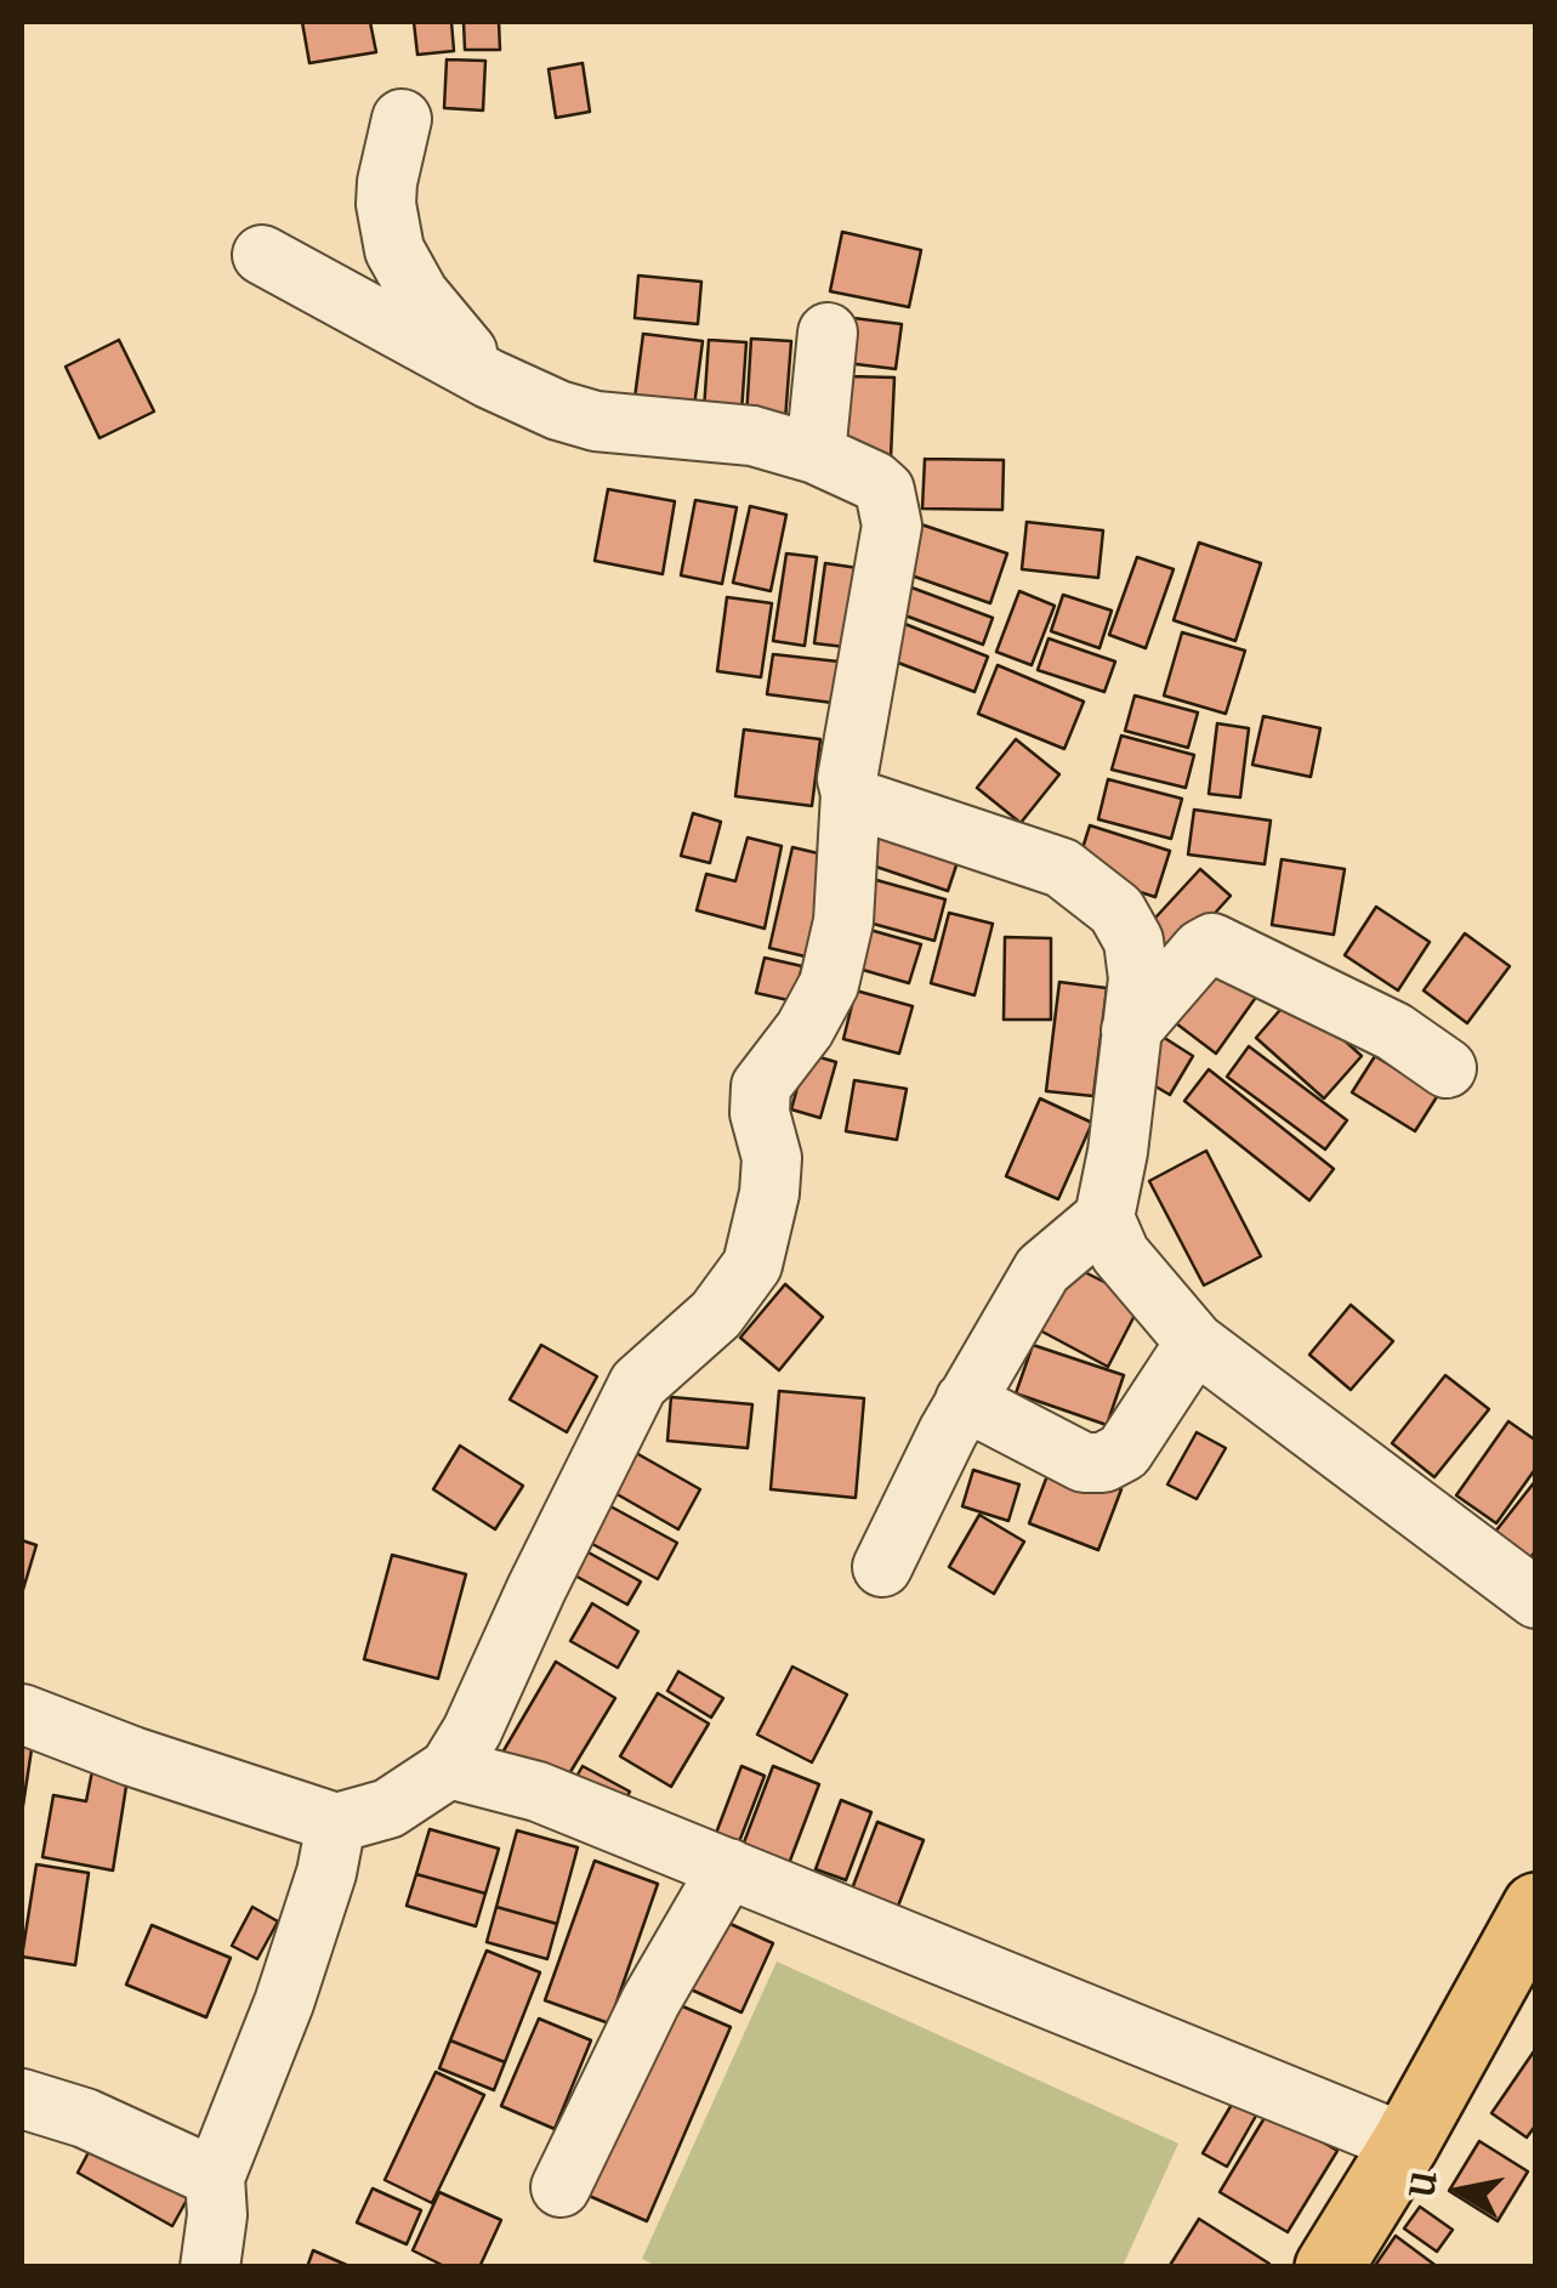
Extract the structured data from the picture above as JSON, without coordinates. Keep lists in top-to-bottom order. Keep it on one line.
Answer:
{"north":"left"}
